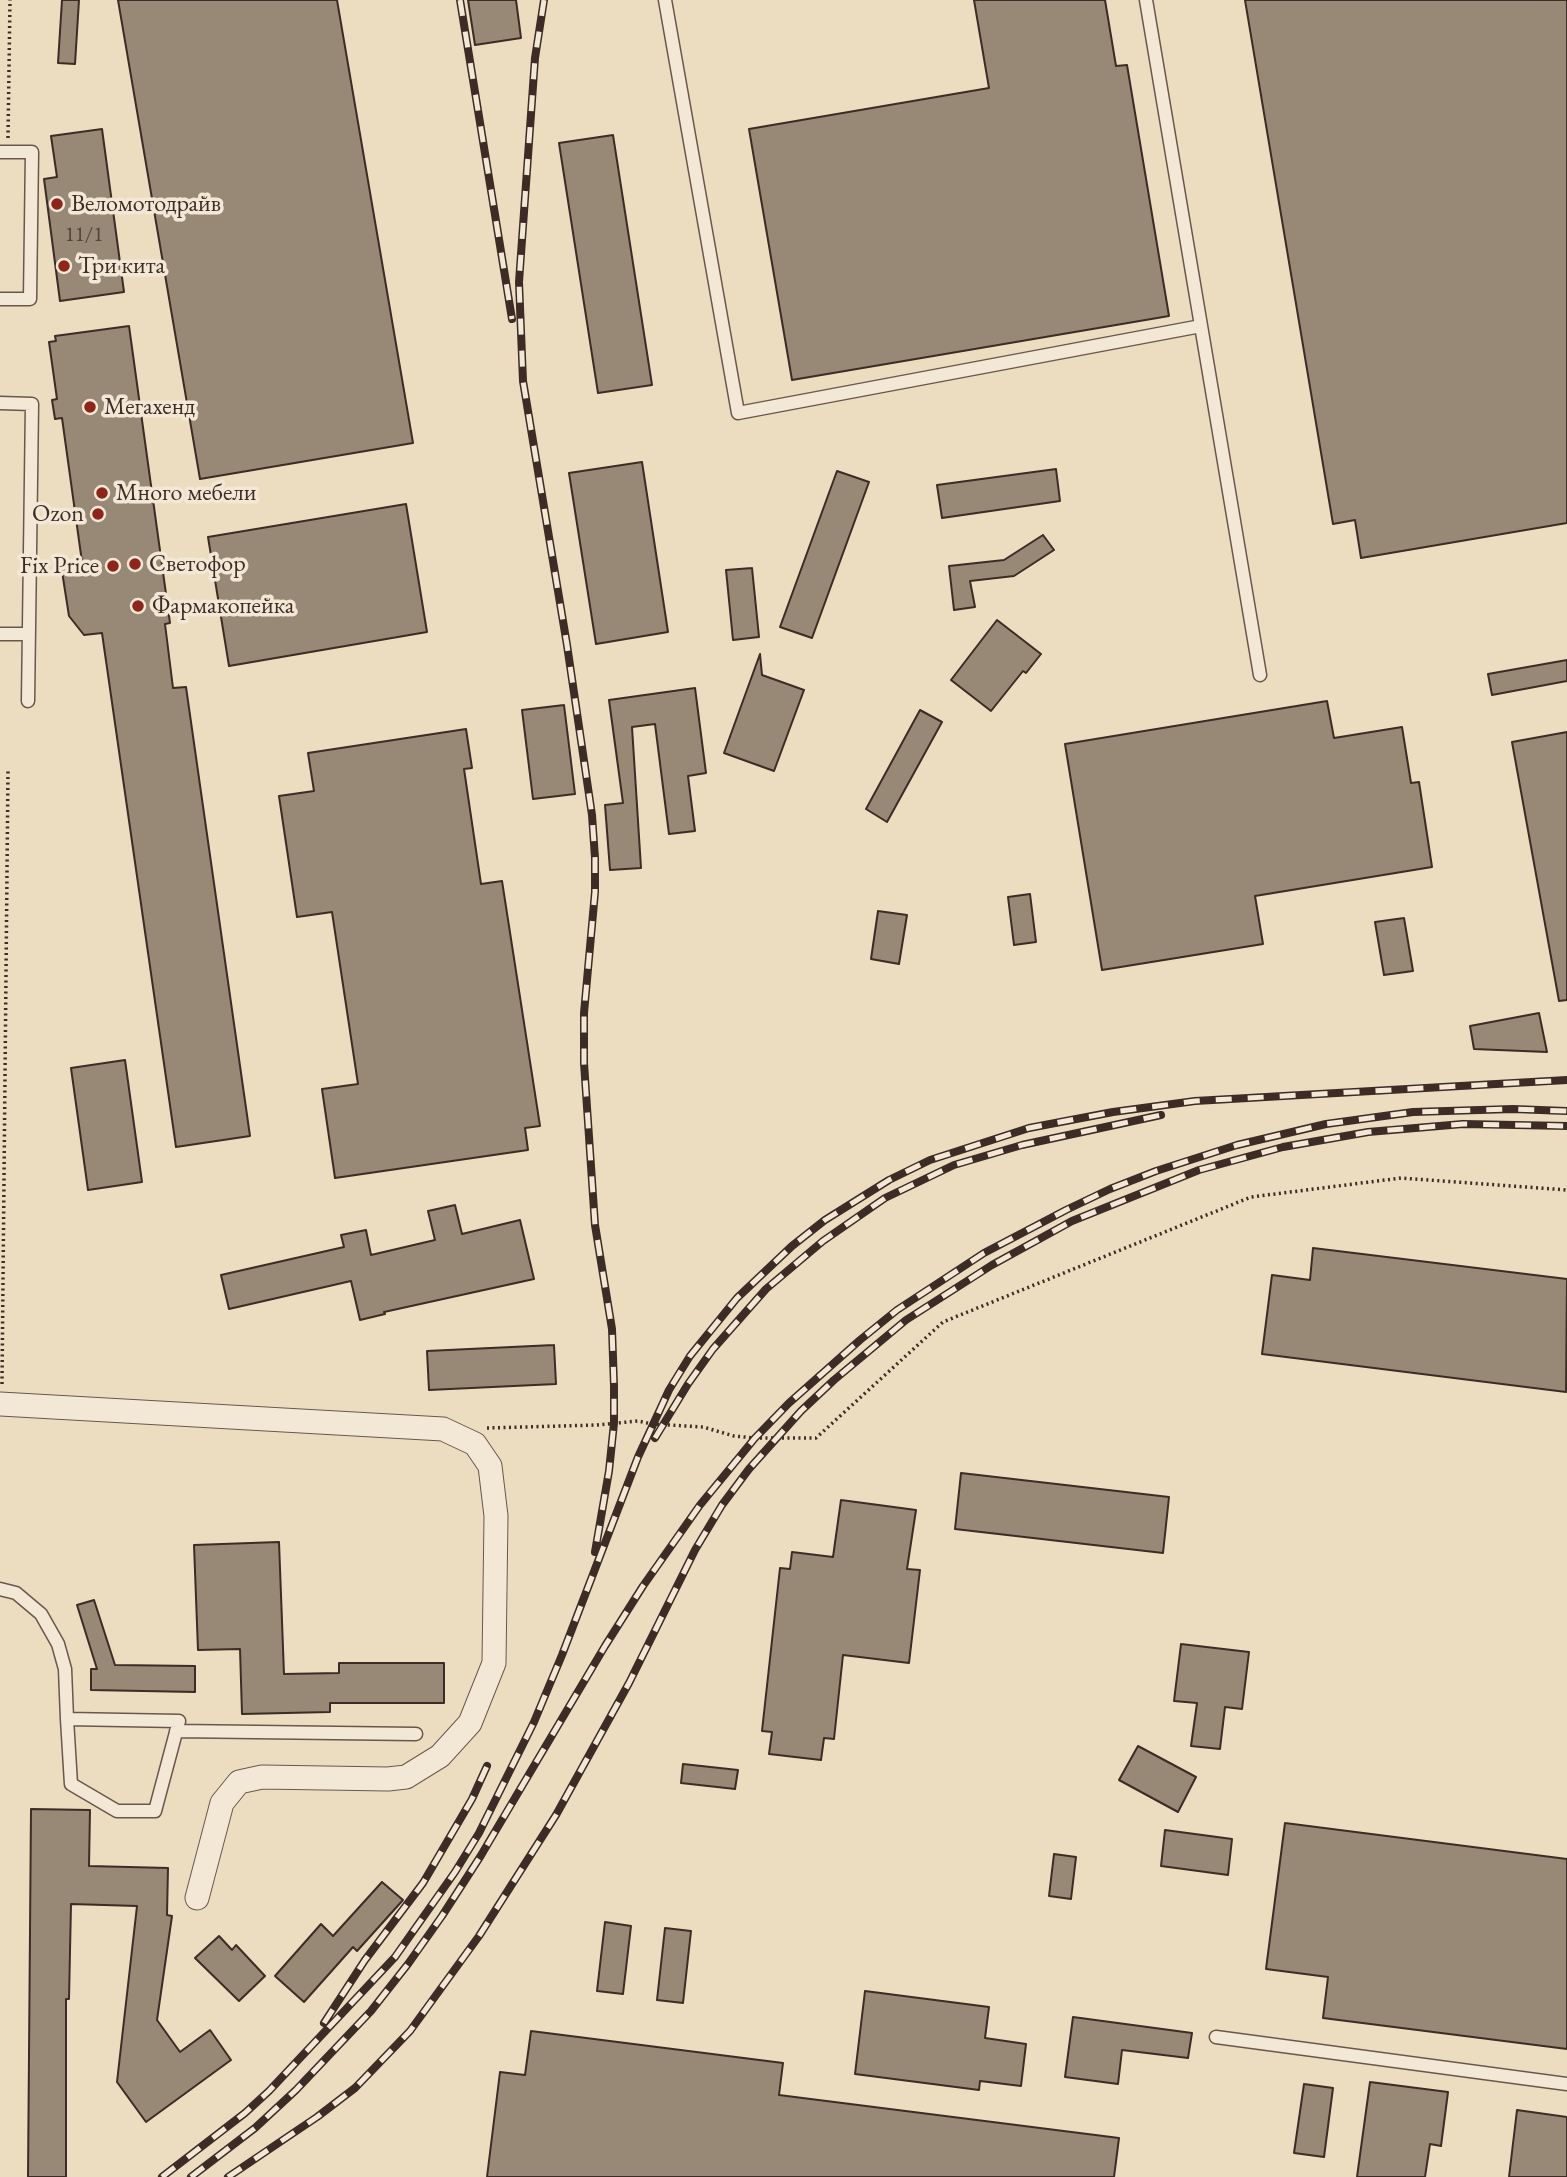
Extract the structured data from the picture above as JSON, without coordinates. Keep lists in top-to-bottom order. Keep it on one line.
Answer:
{"places":["Веломотодрайв","Три кита","Мегахенд","Много мебели","Ozon","Светофор","Fix Price","Фармакопейка"],"house_numbers":["11/1"]}
